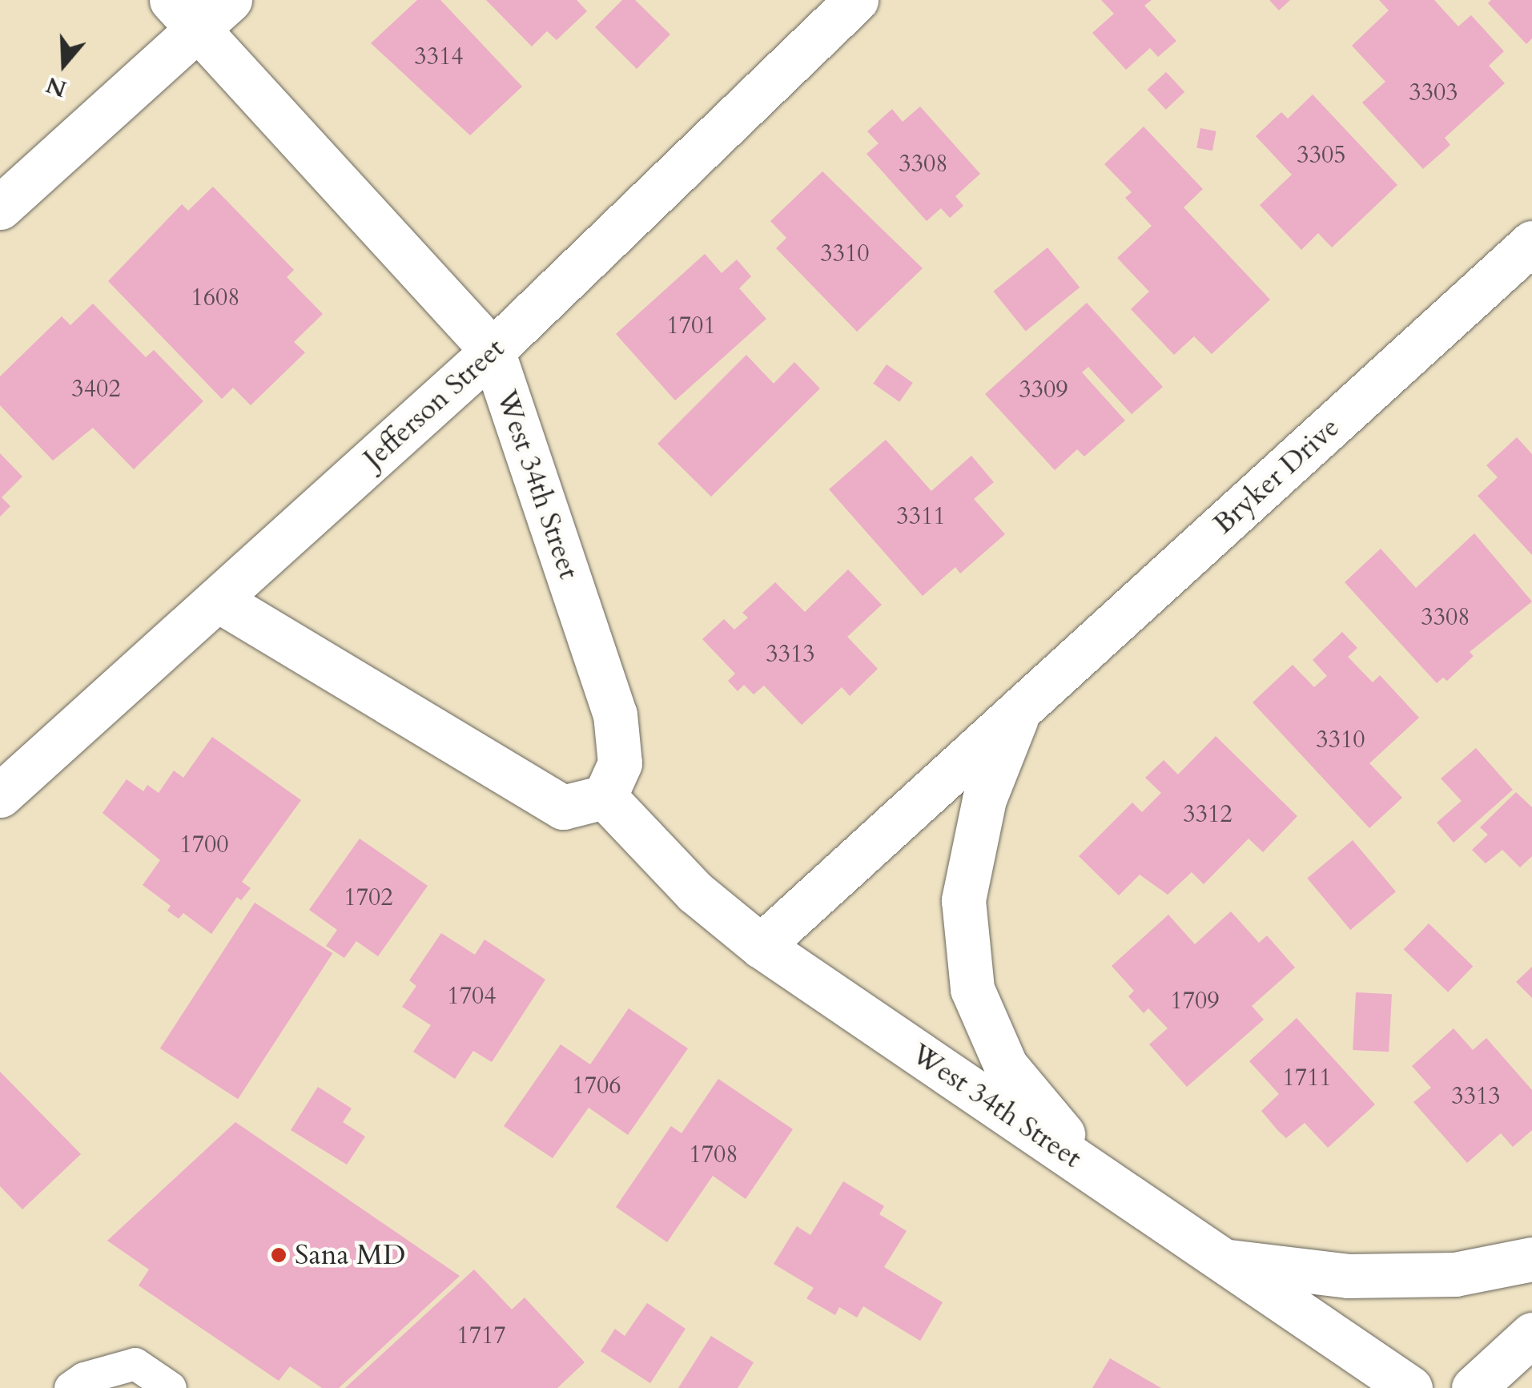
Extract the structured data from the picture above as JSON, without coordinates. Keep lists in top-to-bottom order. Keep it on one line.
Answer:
{"streets":{"street":["Jefferson Street","Bryker Drive","West 34th Street"]},"crossings":[["Jefferson Street","West 34th Street"],["Bryker Drive","West 34th Street"]],"places":["Sana MD"],"house_numbers":["3314","3303","3305","3308","3310","1608","1701","3402","3309","3311","3308","3313","3310","3312","1700","1702","1704","1709","1711","1706","3313","1708","1717"],"north":"bottom"}
